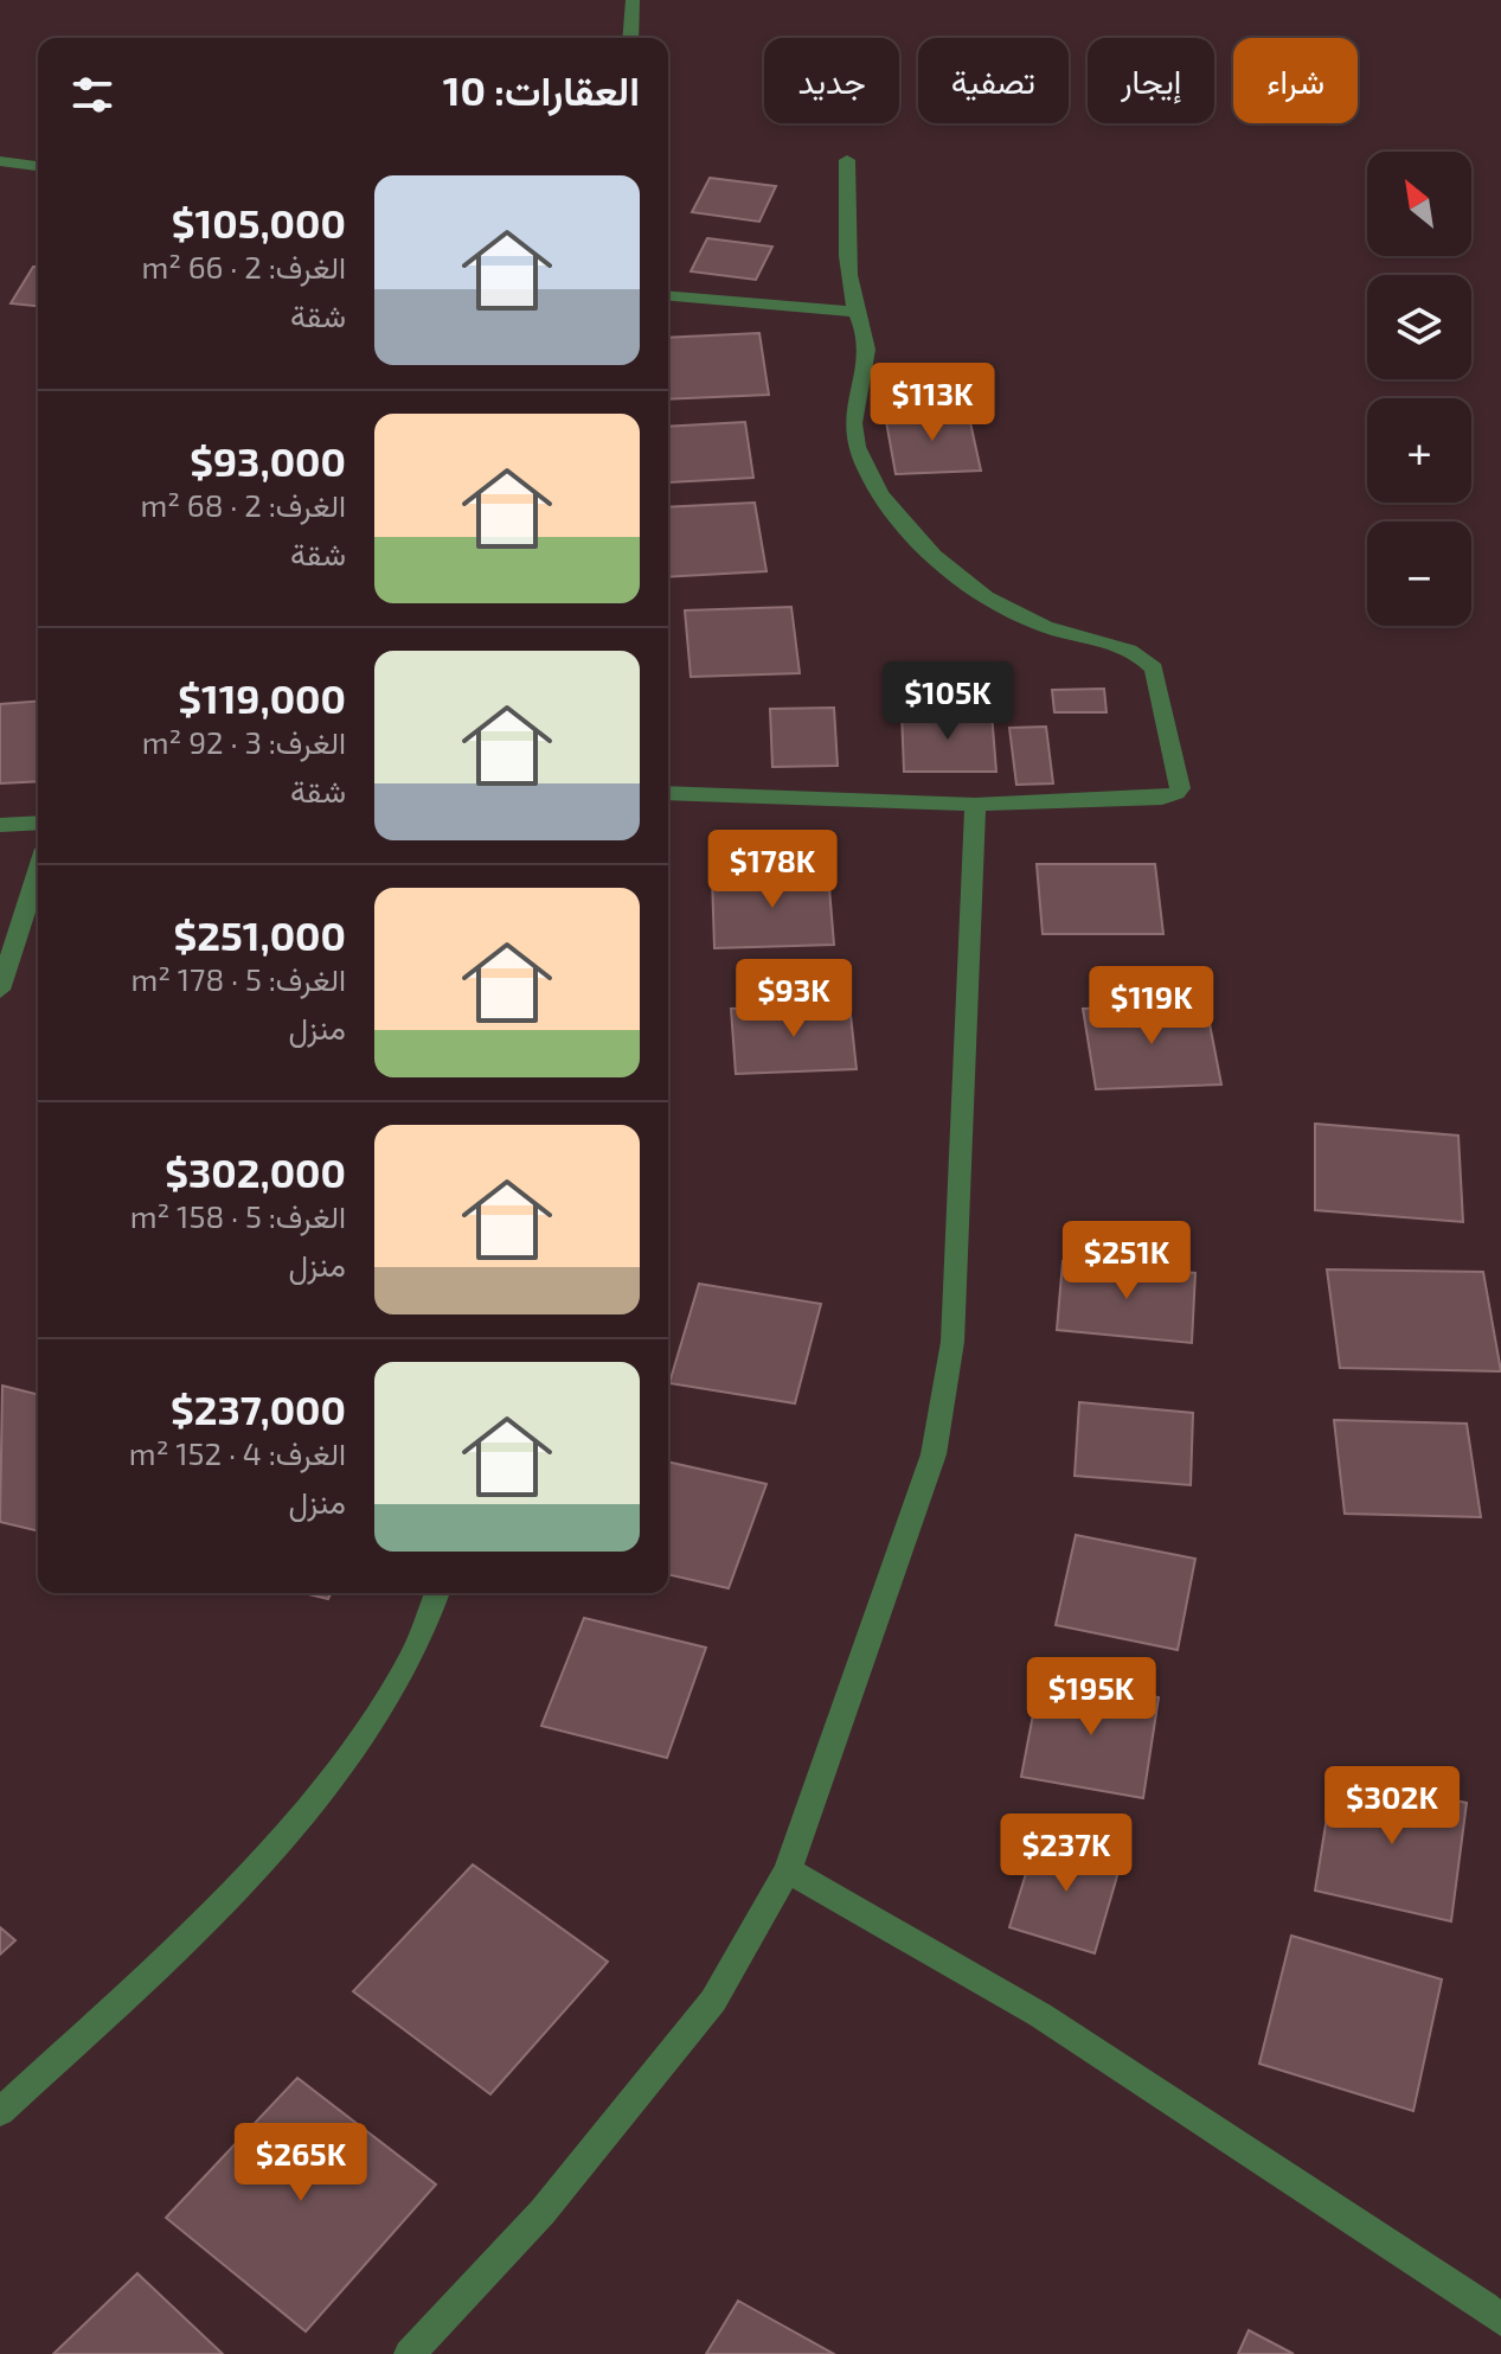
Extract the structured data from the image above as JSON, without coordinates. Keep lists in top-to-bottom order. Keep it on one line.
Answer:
{"north":"top left","page":{"chip":["شراء","إيجار","تصفية","جديد"],"heading":"العقارات: 10","map_buttons":["+","−"],"list":[{"name":"$105,000","note":"الغرف: 2 · 66 m² · شقة"},{"name":"$93,000","note":"الغرف: 2 · 68 m² · شقة"},{"name":"$119,000","note":"الغرف: 3 · 92 m² · شقة"},{"name":"$251,000","note":"الغرف: 5 · 178 m² · منزل"},{"name":"$302,000","note":"الغرف: 5 · 158 m² · منزل"},{"name":"$237,000","note":"الغرف: 4 · 152 m² · منزل"}],"price":["$113K","$105K","$178K","$93K","$119K","$251K","$195K","$302K","$237K","$265K"]}}
